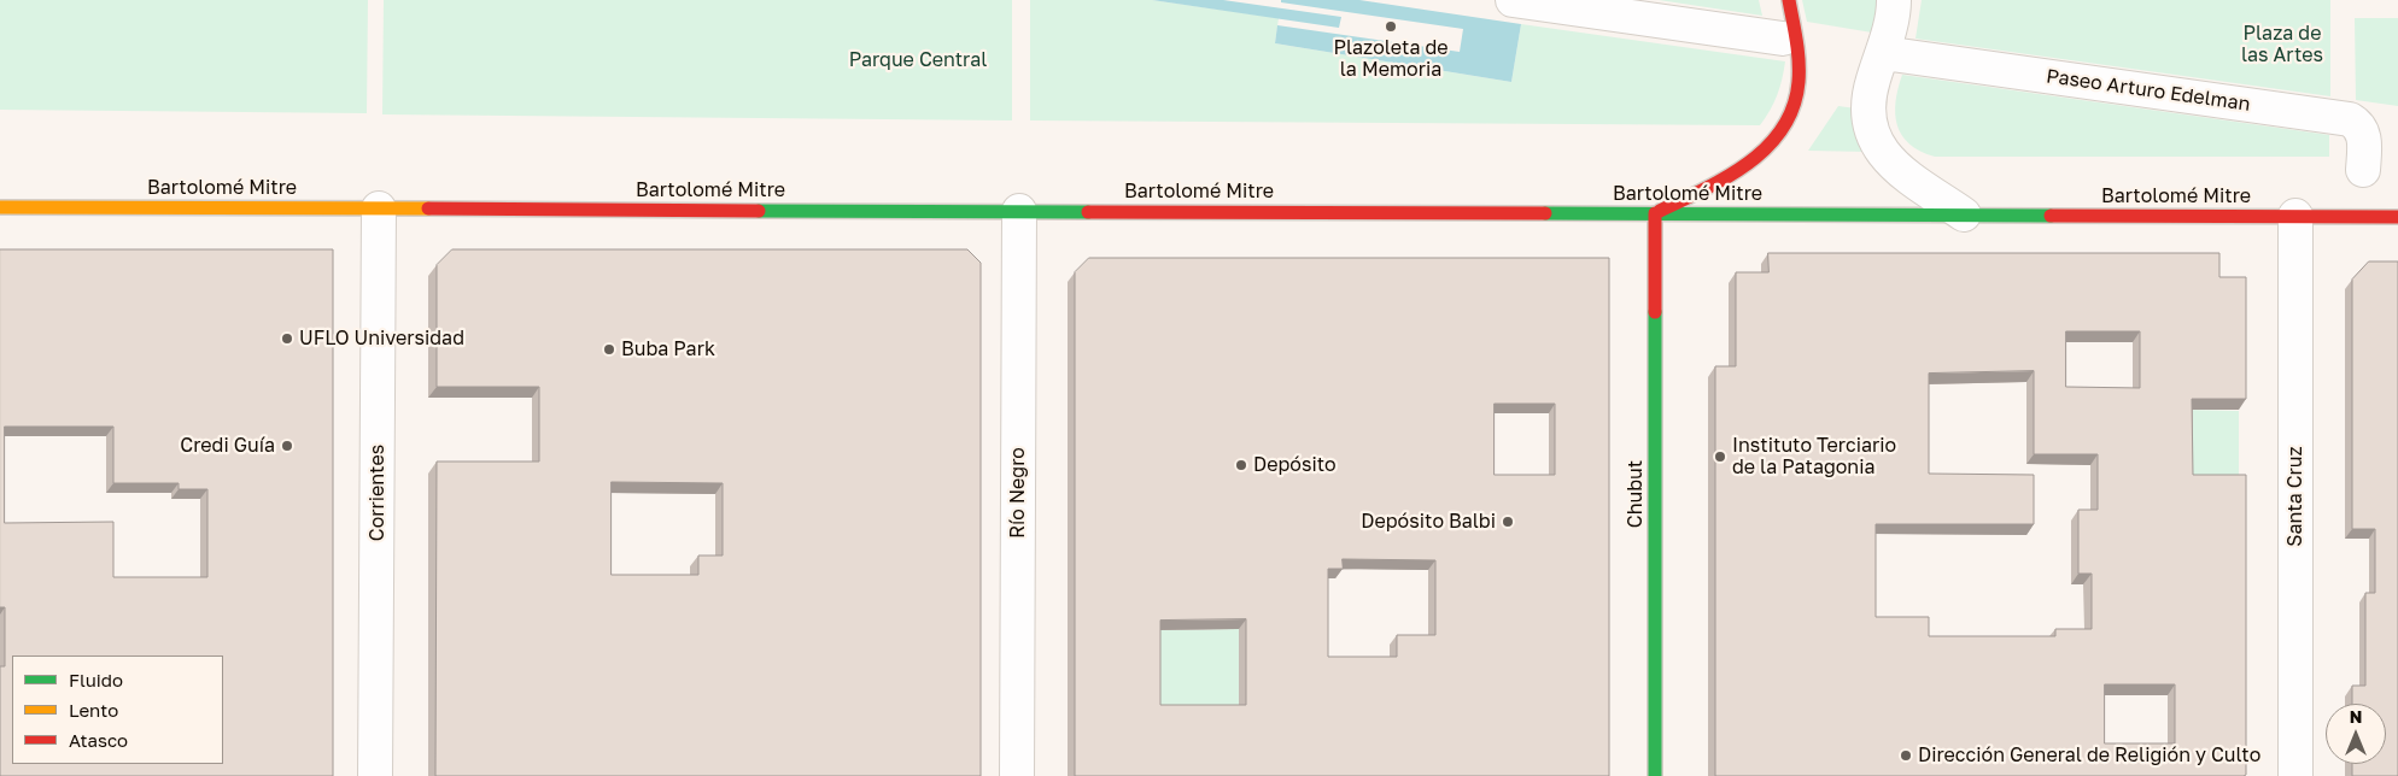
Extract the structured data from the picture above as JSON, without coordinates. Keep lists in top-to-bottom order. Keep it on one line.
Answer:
{"streets":{"main road":["Bartolomé Mitre","Chubut"],"street":["Paseo Arturo Edelman","Corrientes","Río Negro","Santa Cruz"]},"crossings":[["Bartolomé Mitre","Corrientes"],["Bartolomé Mitre","Río Negro"],["Bartolomé Mitre","Chubut"],["Bartolomé Mitre","Santa Cruz"]],"parks":["Plaza de las Artes","Parque Central"],"places":["Plazoleta de la Memoria","UFLO Universidad","Buba Park","Credi Guía","Instituto Terciario de la Patagonia","Depósito","Depósito Balbi","Dirección General de Religión y Culto"],"legend":["Fluido","Lento","Atasco"],"north":"top"}
